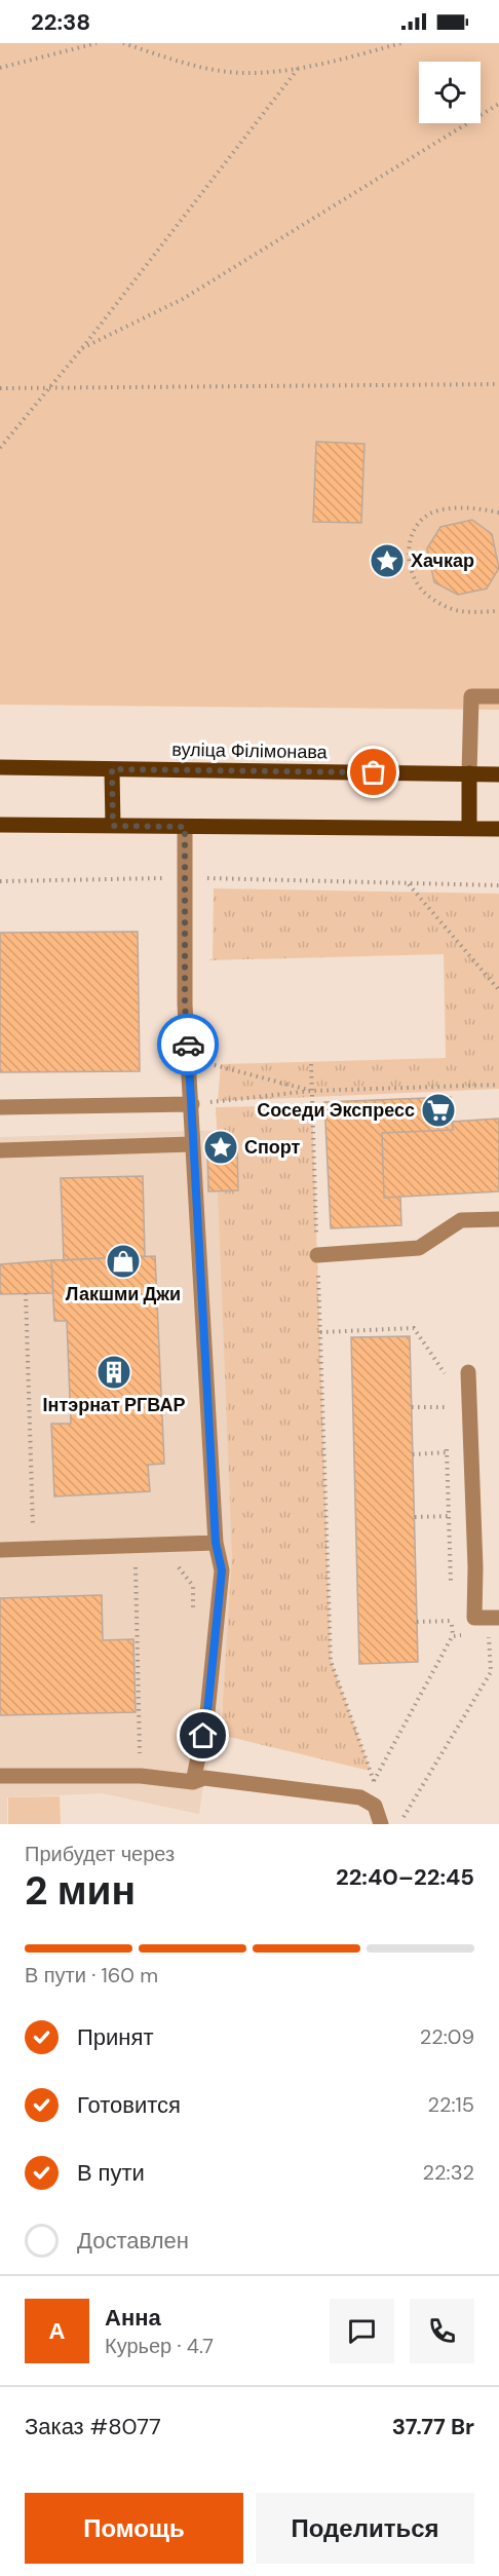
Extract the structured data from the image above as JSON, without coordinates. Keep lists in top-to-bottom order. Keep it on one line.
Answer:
{"streets":{"main road":["вуліца Філімонава"]},"places":{"place":["Хачкар","Спорт"],"supermarket":["Соседи Экспресс"],"shop":["Лакшми Джи"],"building":["Інтэрнат РГВАР"]},"page":{"status":"22:38","heading":["2 мин","Прибудет через","22:40–22:45"],"panel":["Анна","Курьер · 4.7","Заказ #8077","37.77 Br"],"bar":"В пути · 160 m","list":[["Принят","22:09"],["Готовится","22:15"],["В пути","22:32"],"Доставлен"],"round":"А","buttons":["Помощь","Поделиться"]}}
